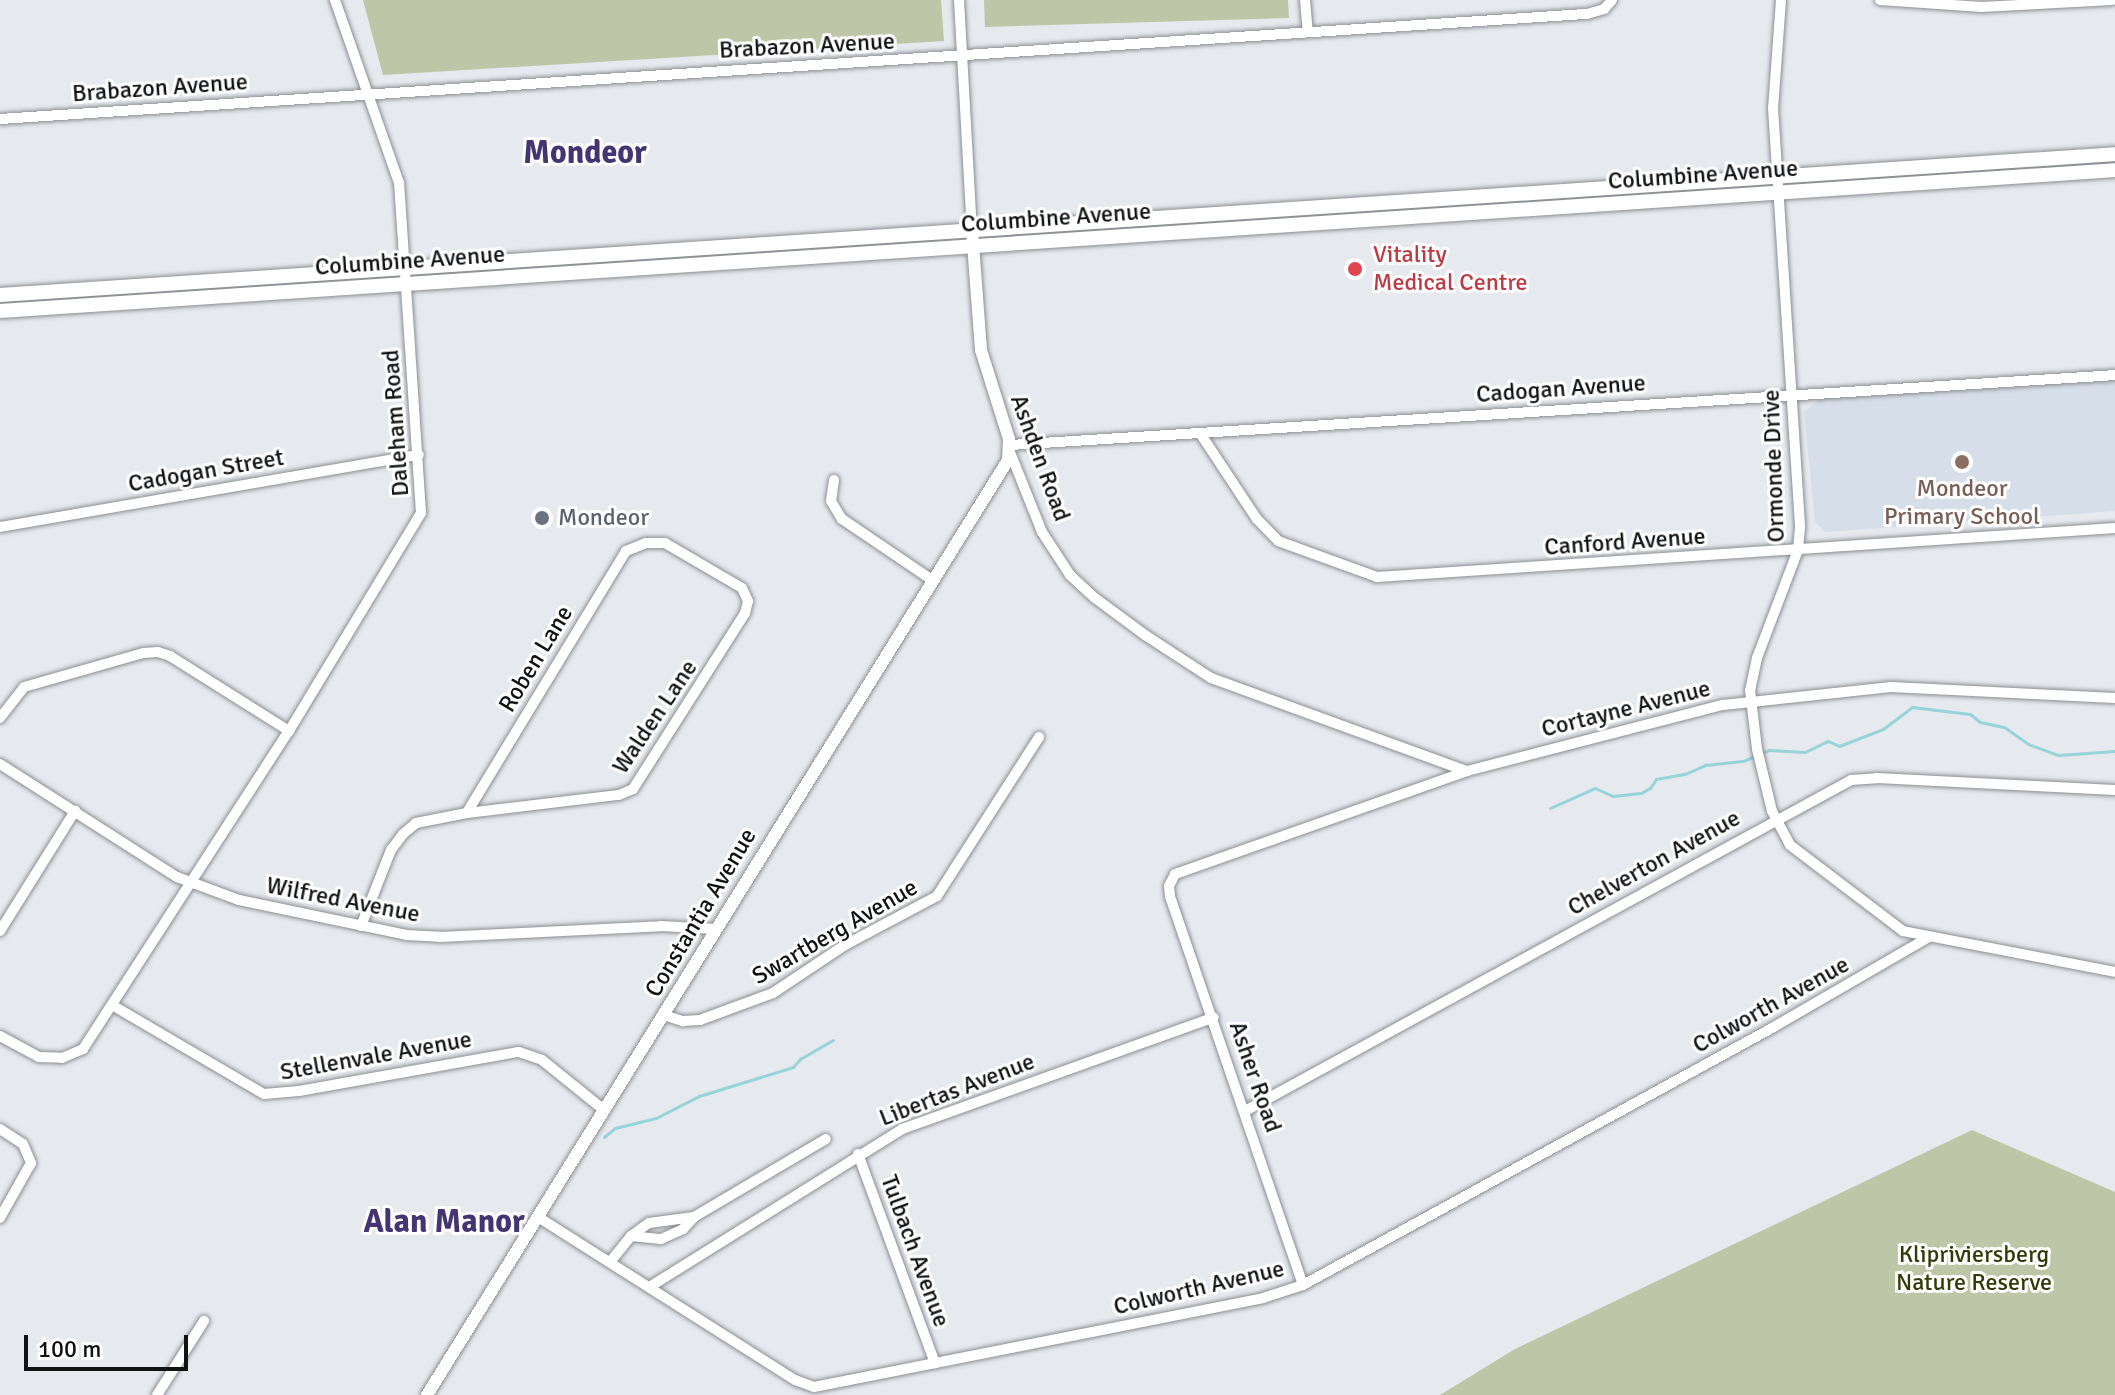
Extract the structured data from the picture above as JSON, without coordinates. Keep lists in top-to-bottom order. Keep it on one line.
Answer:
{"streets":{"main road":["Columbine Avenue"],"street":["Brabazon Avenue","Cadogan Avenue","Daleham Road","Ashden Road","Ormonde Drive","Cadogan Street","Canford Avenue","Roben Lane","Cortayne Avenue","Walden Lane","Chelverton Avenue","Wilfred Avenue","Constantia Avenue","Swartberg Avenue","Colworth Avenue","Stellenvale Avenue","Asher Road","Libertas Avenue","Tulbach Avenue"]},"crossings":[["Brabazon Avenue","Daleham Road"],["Brabazon Avenue","Ashden Road"],["Columbine Avenue","Daleham Road"],["Columbine Avenue","Ashden Road"],["Columbine Avenue","Ormonde Drive"],["Cadogan Avenue","Ashden Road"],["Cadogan Avenue","Ormonde Drive"],["Cadogan Avenue","Canford Avenue"],["Cadogan Avenue","Constantia Avenue"],["Daleham Road","Cadogan Street"],["Daleham Road","Wilfred Avenue"],["Daleham Road","Stellenvale Avenue"],["Ashden Road","Cortayne Avenue"],["Ashden Road","Constantia Avenue"],["Ormonde Drive","Canford Avenue"],["Ormonde Drive","Cortayne Avenue"],["Ormonde Drive","Chelverton Avenue"],["Ormonde Drive","Colworth Avenue"],["Roben Lane","Walden Lane"],["Cortayne Avenue","Asher Road"],["Walden Lane","Wilfred Avenue"],["Chelverton Avenue","Asher Road"],["Wilfred Avenue","Constantia Avenue"],["Constantia Avenue","Swartberg Avenue"],["Constantia Avenue","Colworth Avenue"],["Constantia Avenue","Stellenvale Avenue"],["Colworth Avenue","Asher Road"],["Colworth Avenue","Libertas Avenue"],["Colworth Avenue","Tulbach Avenue"],["Asher Road","Libertas Avenue"],["Libertas Avenue","Tulbach Avenue"]],"districts":["Mondeor","Alan Manor"],"parks":["Klipriviersberg Nature Reserve"],"places":["Vitality Medical Centre","Mondeor Primary School","Mondeor"],"scale_bar":"100 m"}
